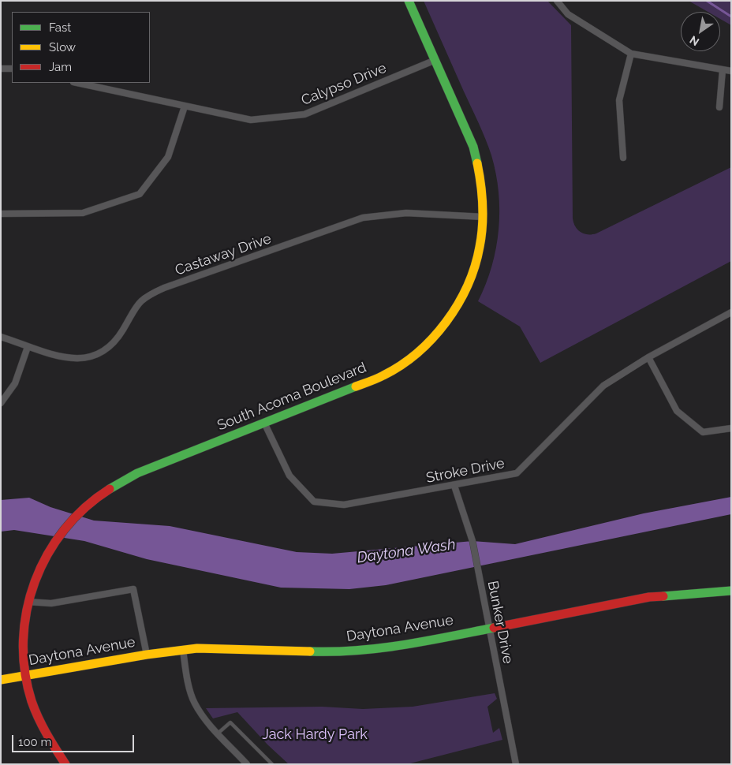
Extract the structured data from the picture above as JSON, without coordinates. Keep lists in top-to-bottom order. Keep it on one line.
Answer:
{"streets":{"main road":["South Acoma Boulevard","Daytona Avenue"],"street":["Calypso Drive","Castaway Drive","Stroke Drive","Bunker Drive"]},"crossings":[["Calypso Drive","South Acoma Boulevard"],["Castaway Drive","South Acoma Boulevard"],["South Acoma Boulevard","Stroke Drive"],["South Acoma Boulevard","Daytona Avenue"],["Stroke Drive","Bunker Drive"],["Bunker Drive","Daytona Avenue"]],"water":["Daytona Wash"],"parks":["Jack Hardy Park"],"legend":["Fast","Slow","Jam"],"scale_bar":"100 m","north":"bottom left"}
